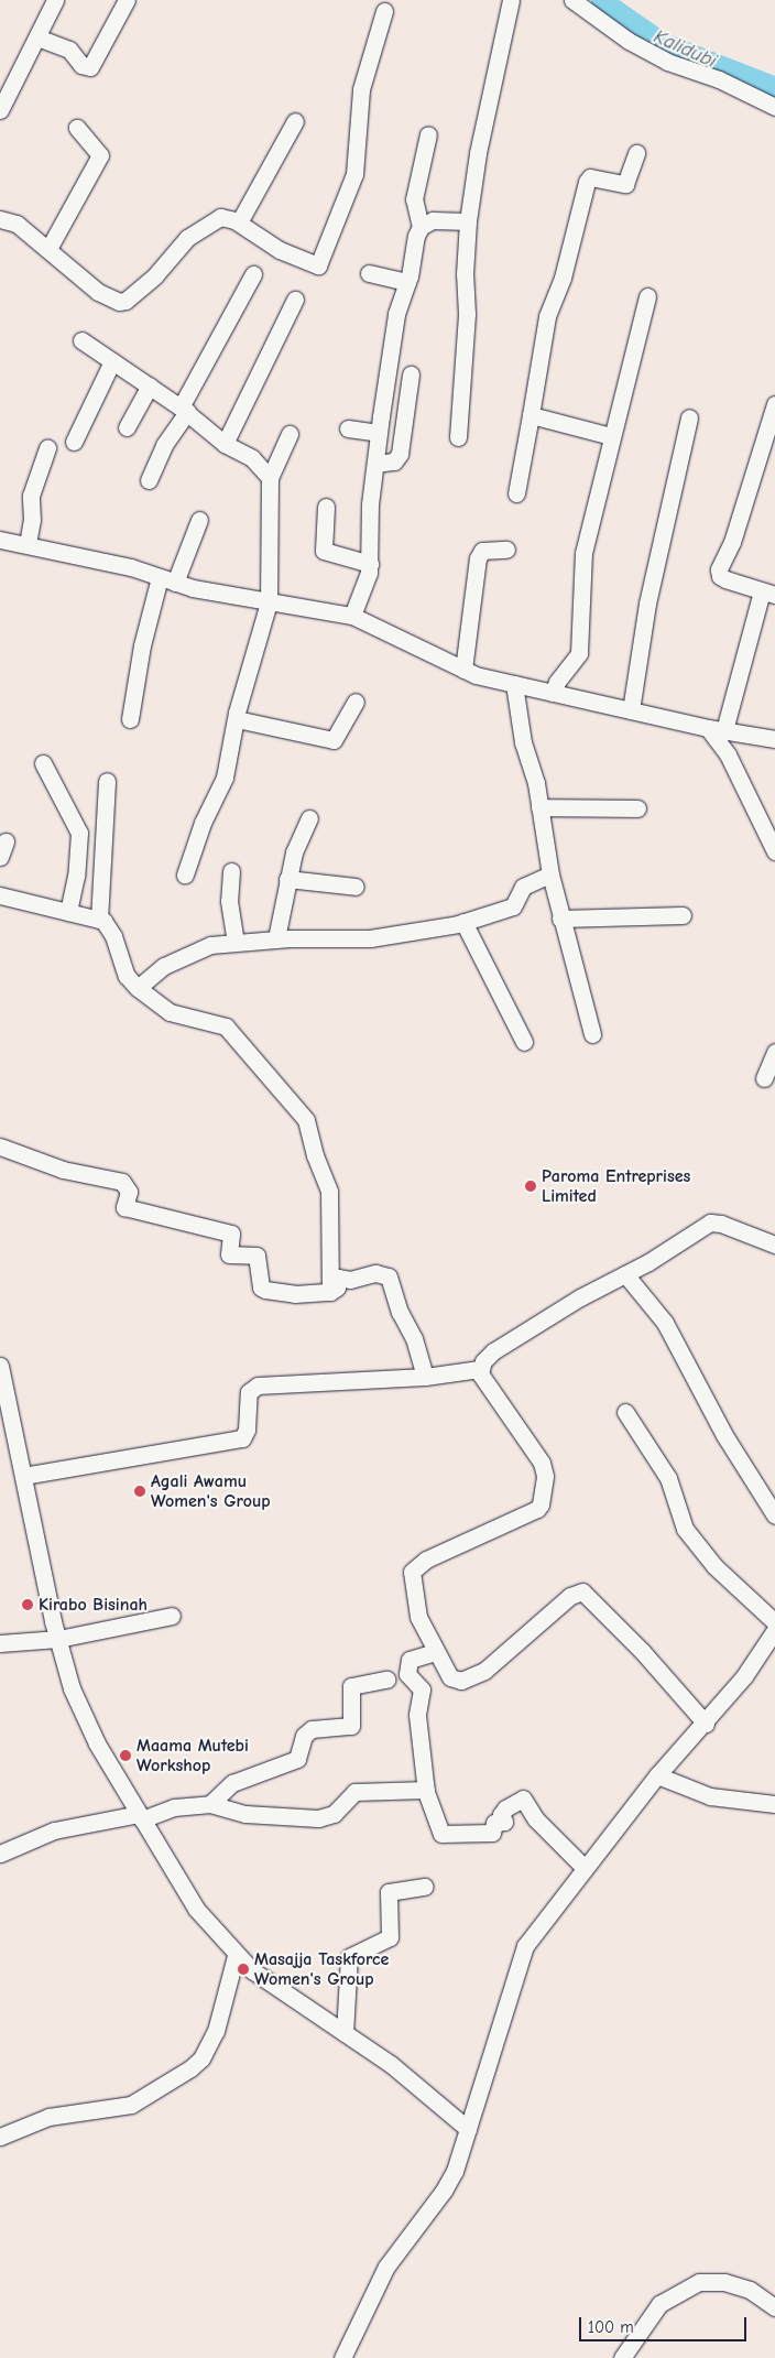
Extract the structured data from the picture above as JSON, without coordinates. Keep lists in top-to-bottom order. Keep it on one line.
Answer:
{"water":["Kalidubi"],"places":["Paroma Entreprises Limited","Agali Awamu Women's Group","Kirabo Bisinah","Maama Mutebi Workshop","Masajja Taskforce Women's Group"],"scale_bar":"100 m"}
